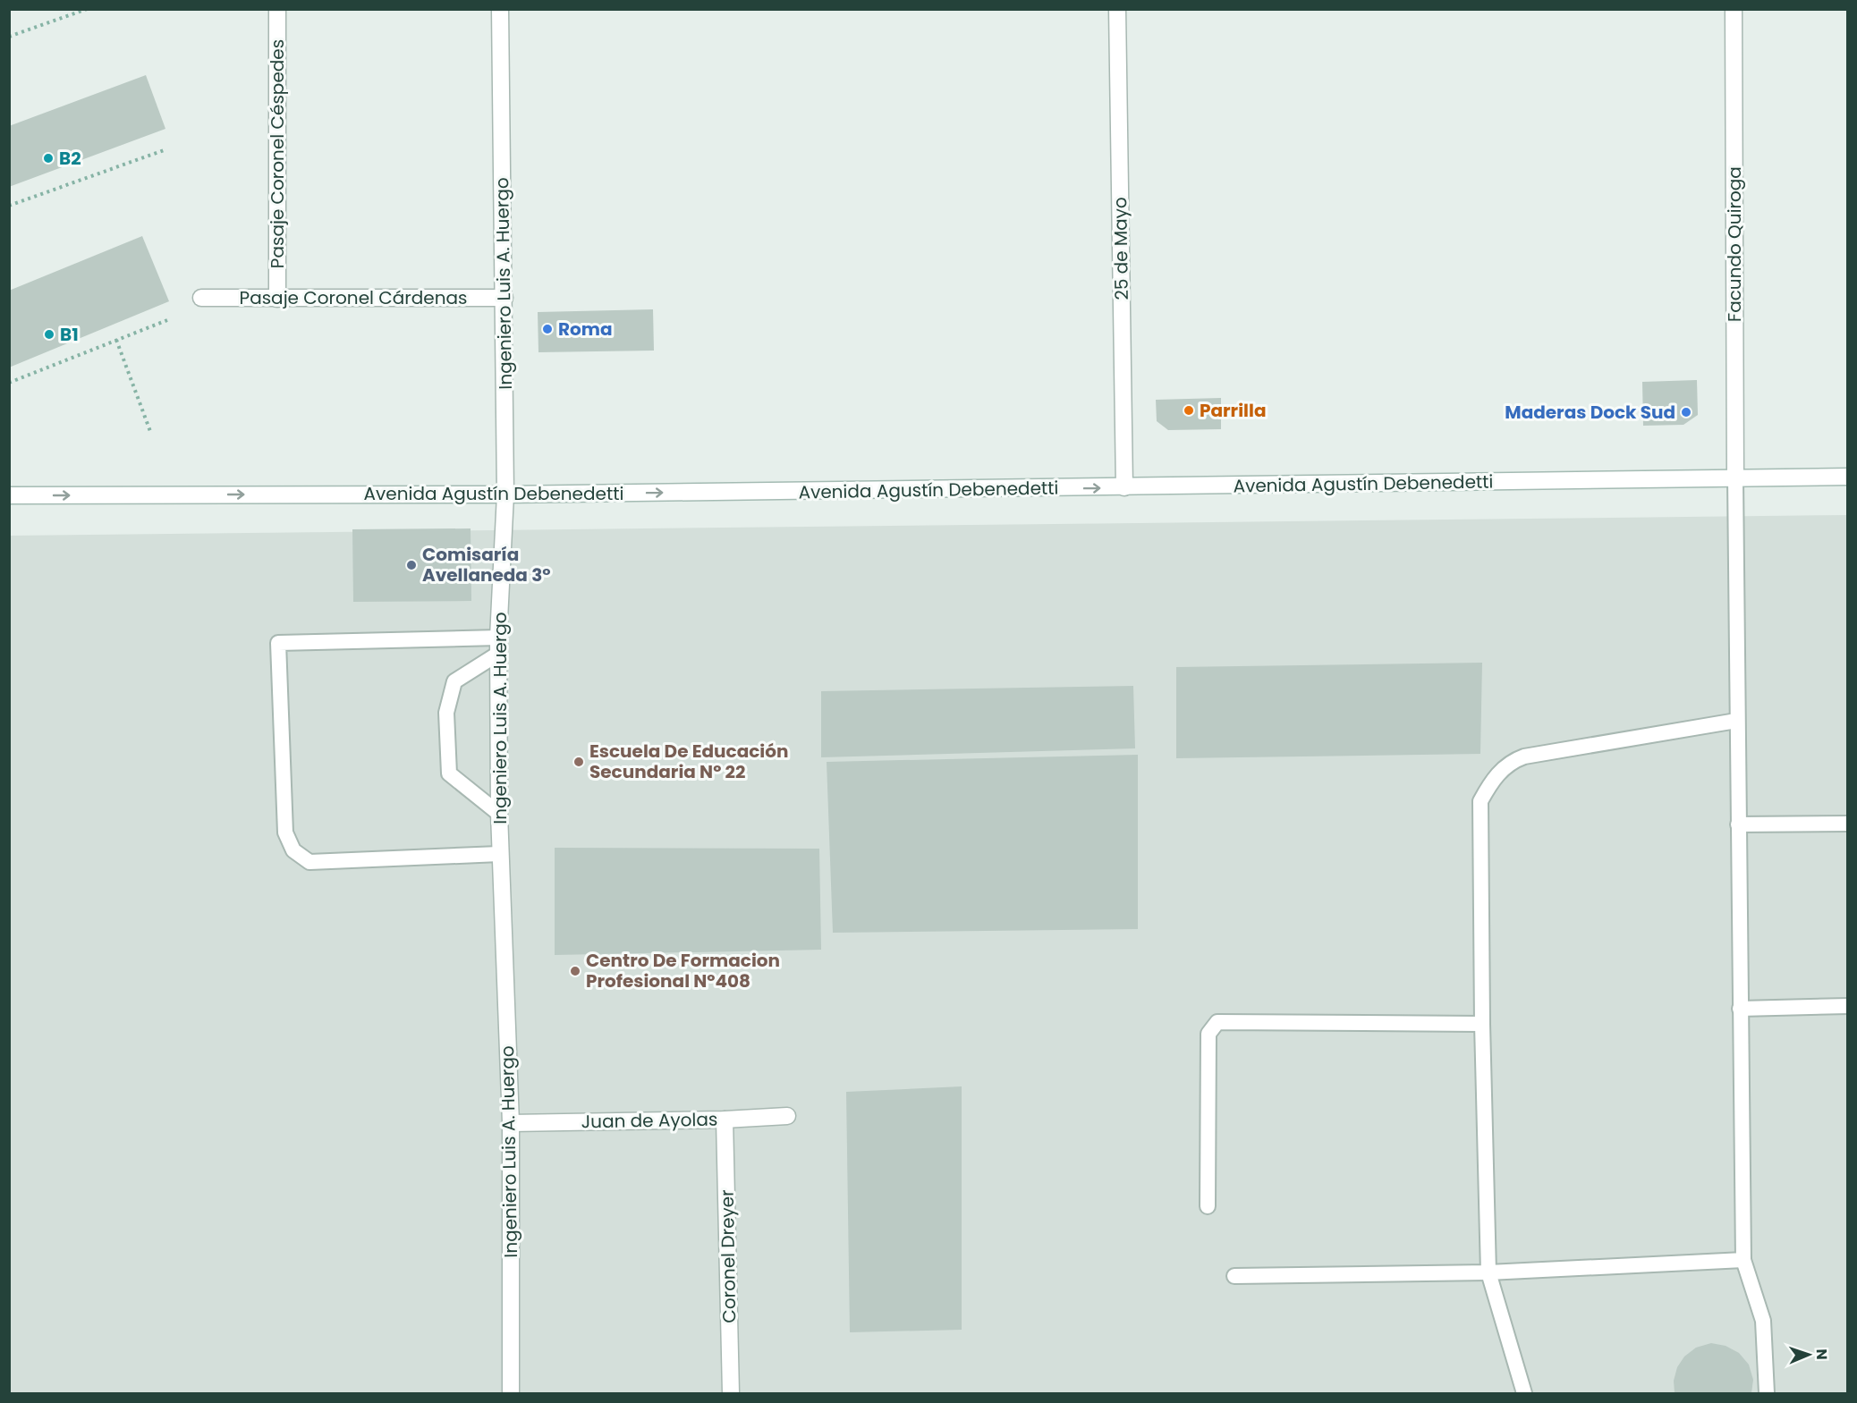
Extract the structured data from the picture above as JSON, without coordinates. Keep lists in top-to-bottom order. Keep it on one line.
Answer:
{"streets":{"street":["Pasaje Coronel Céspedes","Facundo Quiroga","25 de Mayo","Ingeniero Luis A. Huergo","Pasaje Coronel Cárdenas","Avenida Agustín Debenedetti","Juan de Ayolas","Coronel Dreyer"]},"crossings":[["Pasaje Coronel Céspedes","Pasaje Coronel Cárdenas"],["Facundo Quiroga","Avenida Agustín Debenedetti"],["25 de Mayo","Avenida Agustín Debenedetti"],["Ingeniero Luis A. Huergo","Pasaje Coronel Cárdenas"],["Ingeniero Luis A. Huergo","Avenida Agustín Debenedetti"],["Ingeniero Luis A. Huergo","Juan de Ayolas"],["Juan de Ayolas","Coronel Dreyer"]],"one_way":["Avenida Agustín Debenedetti"],"places":["B2","Roma","B1","Parrilla","Maderas Dock Sud","Comisaría Avellaneda 3°","Escuela De Educación Secundaria Nº 22","Centro De Formacion Profesional Nº408"],"north":"right"}
